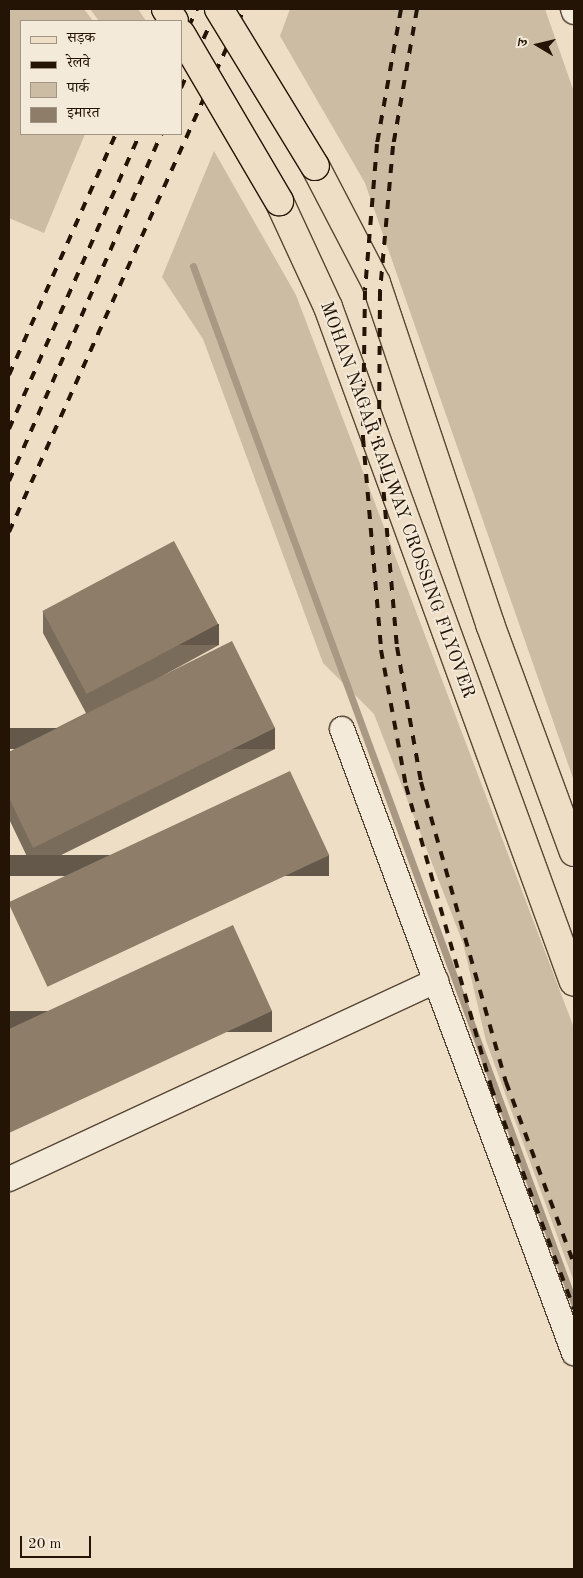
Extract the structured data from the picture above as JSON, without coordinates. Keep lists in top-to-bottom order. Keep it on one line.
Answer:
{"streets":{"main road":["MOHAN NAGAR RAILWAY CROSSING FLYOVER"]},"legend":["सड़क","रेलवे","पार्क","इमारत"],"scale_bar":"20 m","north":"left"}
